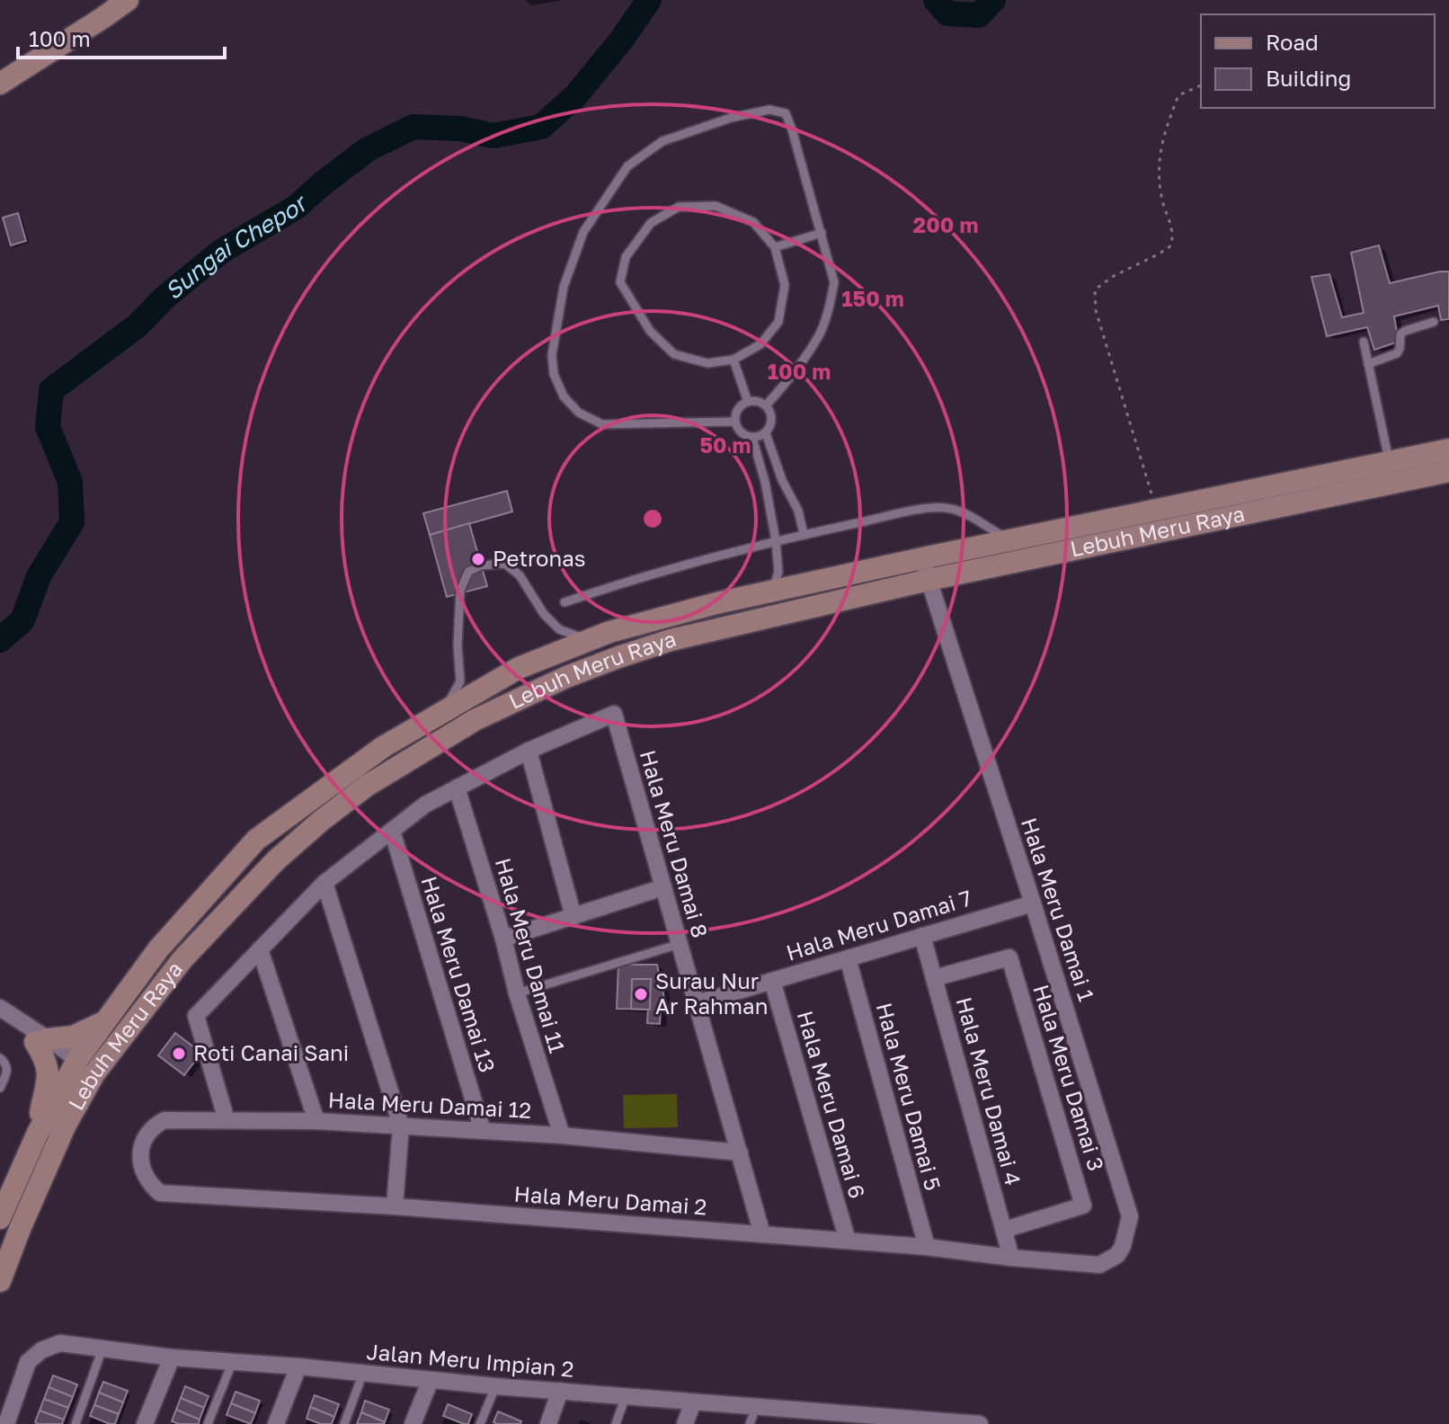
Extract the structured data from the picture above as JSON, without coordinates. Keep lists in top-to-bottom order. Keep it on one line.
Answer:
{"streets":{"main road":["Lebuh Meru Raya"],"street":["Hala Meru Damai 8","Hala Meru Damai 1","Hala Meru Damai 7","Hala Meru Damai 11","Hala Meru Damai 13","Hala Meru Damai 3","Hala Meru Damai 4","Hala Meru Damai 5","Hala Meru Damai 6","Hala Meru Damai 12","Hala Meru Damai 2","Jalan Meru Impian 2"]},"crossings":[["Lebuh Meru Raya","Hala Meru Damai 1"],["Hala Meru Damai 8","Hala Meru Damai 7"],["Hala Meru Damai 8","Hala Meru Damai 12"],["Hala Meru Damai 8","Hala Meru Damai 2"],["Hala Meru Damai 1","Hala Meru Damai 7"],["Hala Meru Damai 1","Hala Meru Damai 2"],["Hala Meru Damai 7","Hala Meru Damai 4"],["Hala Meru Damai 7","Hala Meru Damai 5"],["Hala Meru Damai 7","Hala Meru Damai 6"],["Hala Meru Damai 11","Hala Meru Damai 12"],["Hala Meru Damai 13","Hala Meru Damai 12"],["Hala Meru Damai 3","Hala Meru Damai 4"],["Hala Meru Damai 4","Hala Meru Damai 2"],["Hala Meru Damai 5","Hala Meru Damai 2"],["Hala Meru Damai 6","Hala Meru Damai 2"],["Hala Meru Damai 12","Hala Meru Damai 2"]],"water":["Sungai Chepor"],"places":["Petronas","Surau Nur Ar Rahman","Roti Canai Sani"],"legend":["Road","Building"],"scale_bar":"100 m","rings":["200 m","150 m","100 m","50 m"]}
